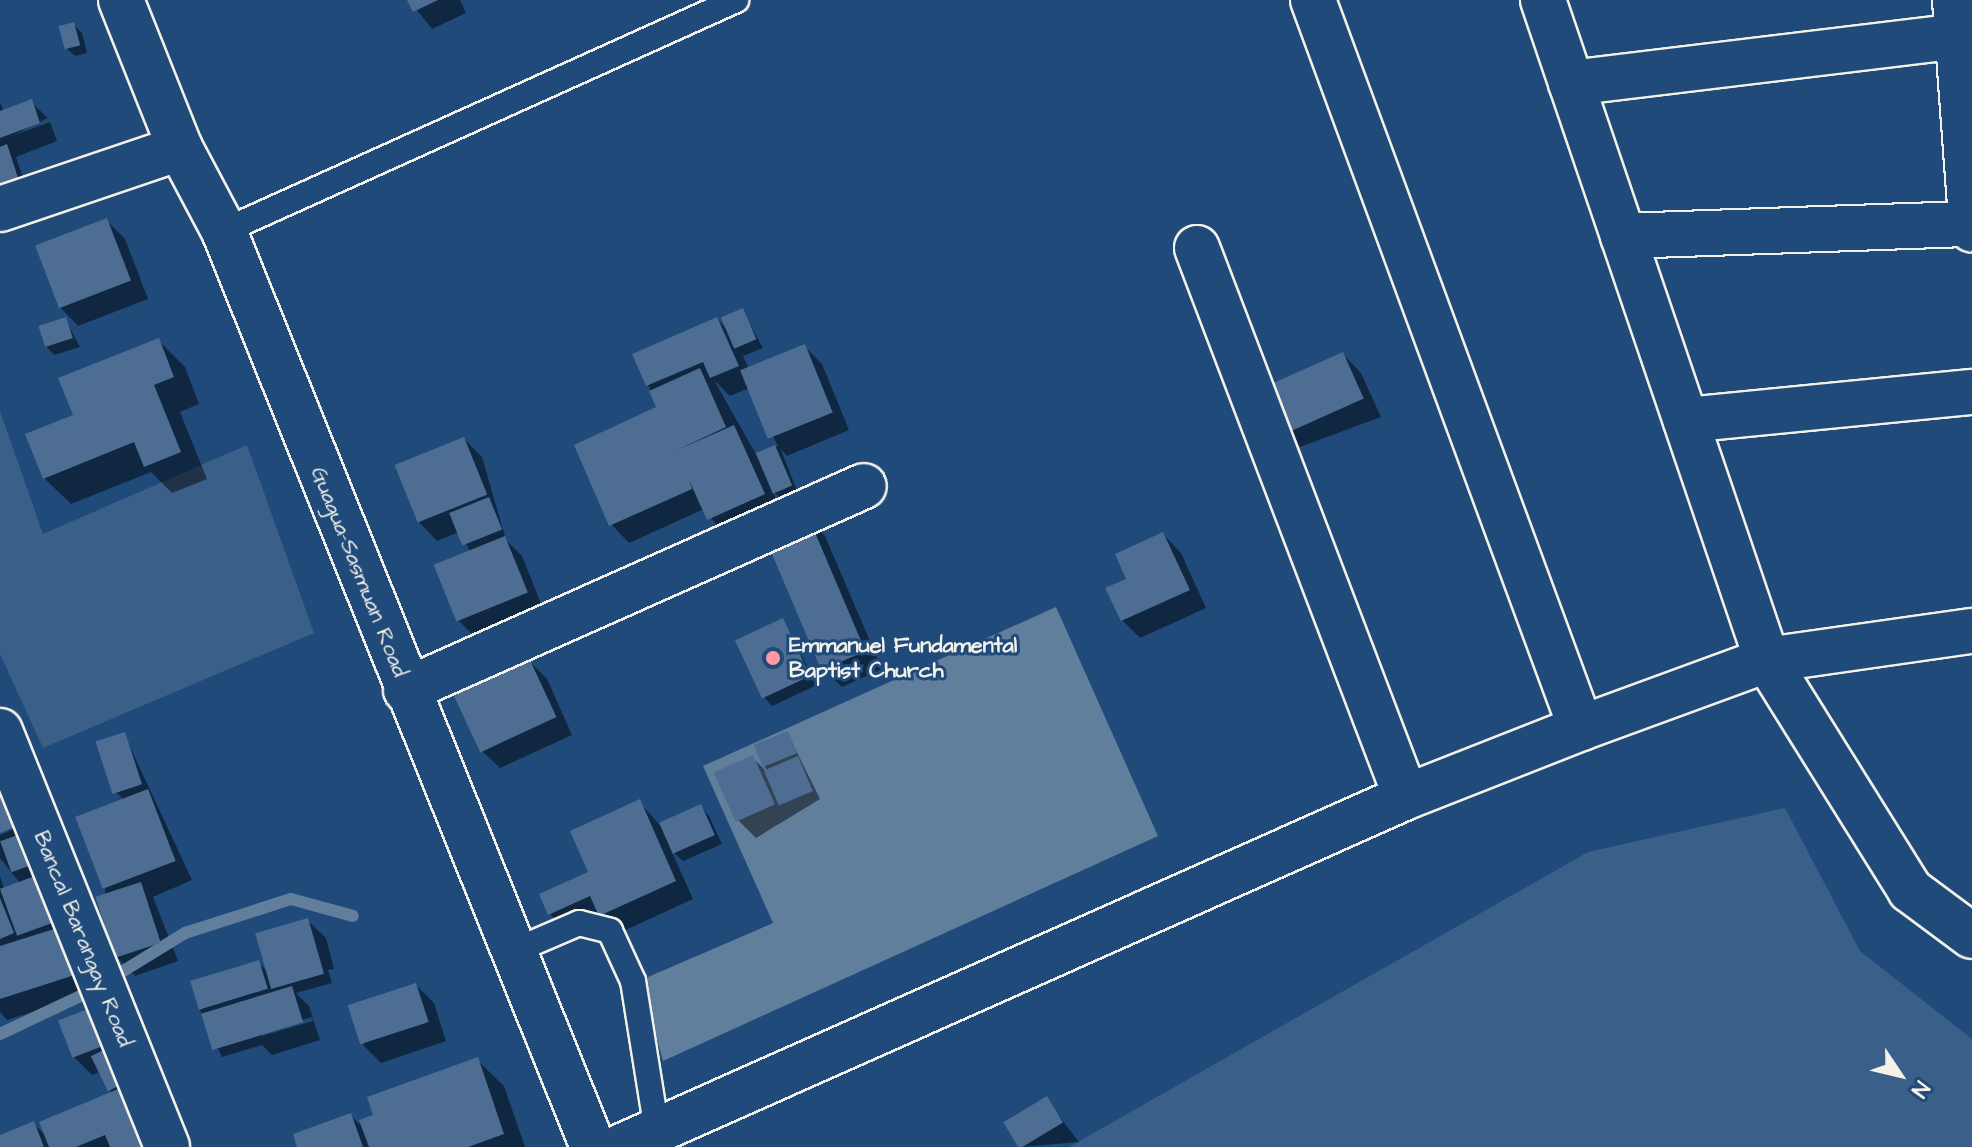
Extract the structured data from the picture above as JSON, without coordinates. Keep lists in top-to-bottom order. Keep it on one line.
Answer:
{"streets":{"street":["Guagua-Sasmuan Road","Bancal Barangay Road"]},"places":["Emmanuel Fundamental Baptist Church"],"north":"bottom right"}
